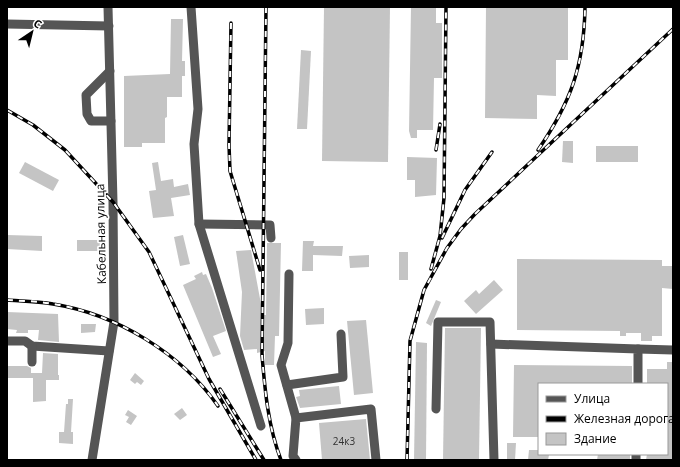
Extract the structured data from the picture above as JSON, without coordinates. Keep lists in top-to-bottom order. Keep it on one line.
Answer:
{"streets":{"street":["Кабельная улица"]},"house_numbers":["24к3"],"legend":["Улица","Железная дорога","Здание"],"north":"top right"}
